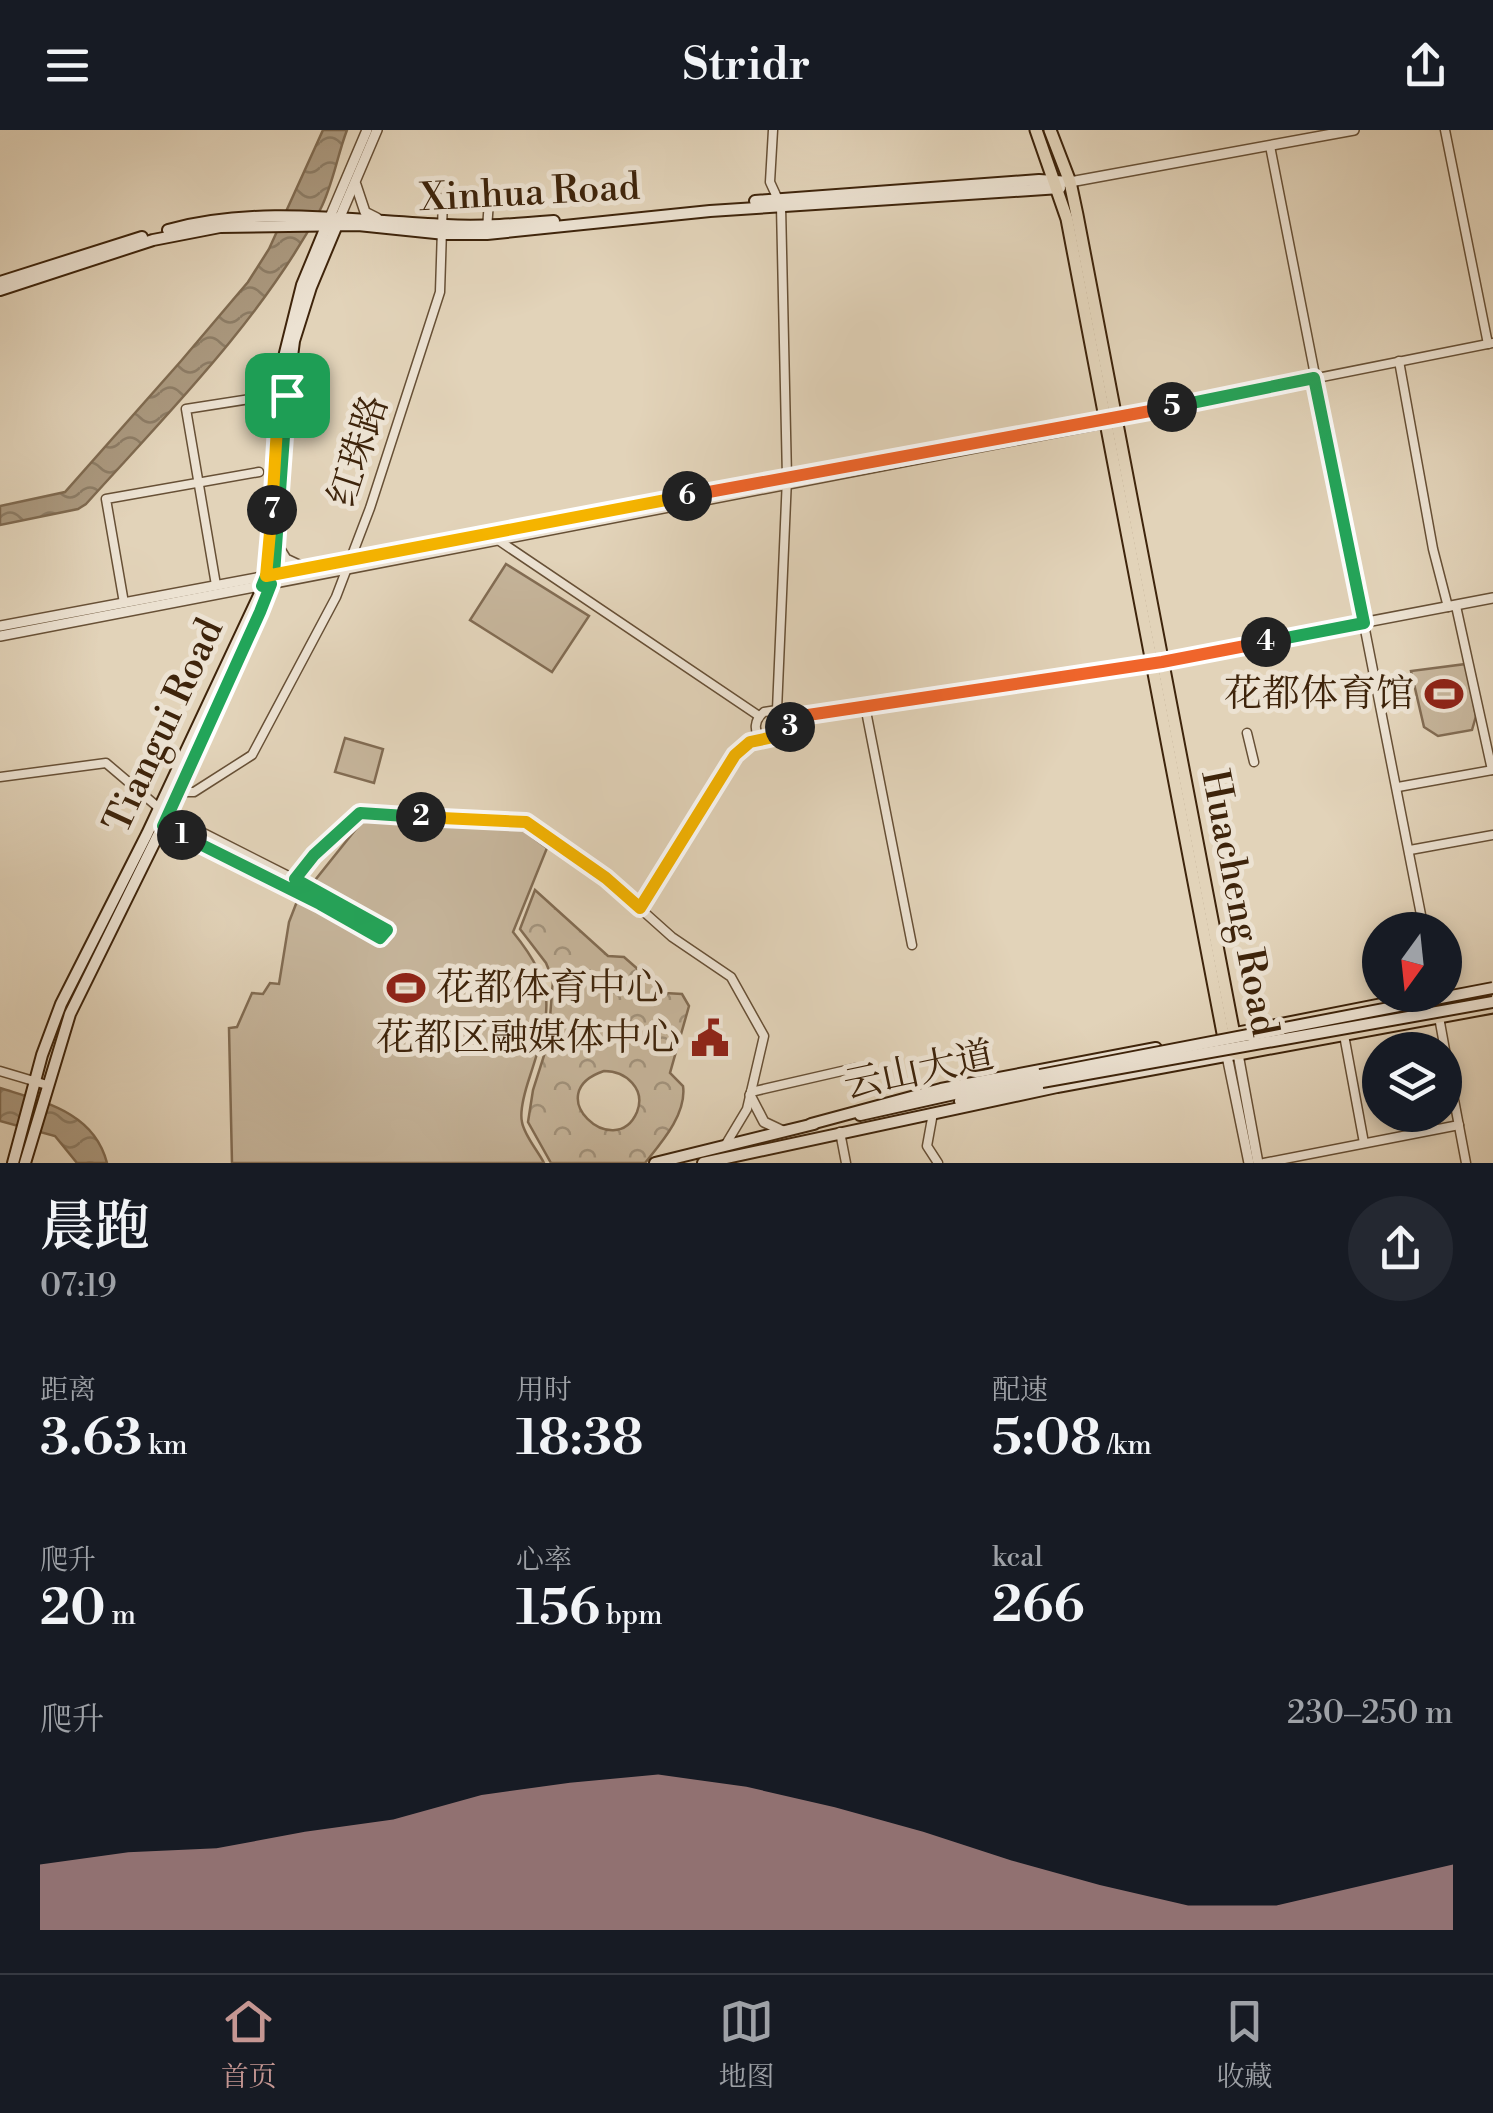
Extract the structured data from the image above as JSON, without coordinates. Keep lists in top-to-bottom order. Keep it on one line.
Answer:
{"streets":{"highway":["Huacheng Road"],"main road":["Xinhua Road","Tiangui Road","云山大道"],"street":["红珠路"]},"crossings":[["Xinhua Road","红珠路"],["Xinhua Road","Tiangui Road"],["Xinhua Road","Huacheng Road"],["红珠路","Tiangui Road"]],"places":{"sports":["花都体育馆","花都体育中心"],"public building":["花都区融媒体中心"]},"north":"bottom","page":{"header":"Stridr","pins":["5","6","7","4","3","2","1"],"heading":["晨跑","07:19"],"stats":[["距离","3.63 km"],["用时","18:38"],["配速","5:08 /km"],["爬升","20 m"],["心率","156 bpm"],["kcal","266"]],"chart":["爬升","230–250 m"],"tabs":["首页","地图","收藏"]}}
